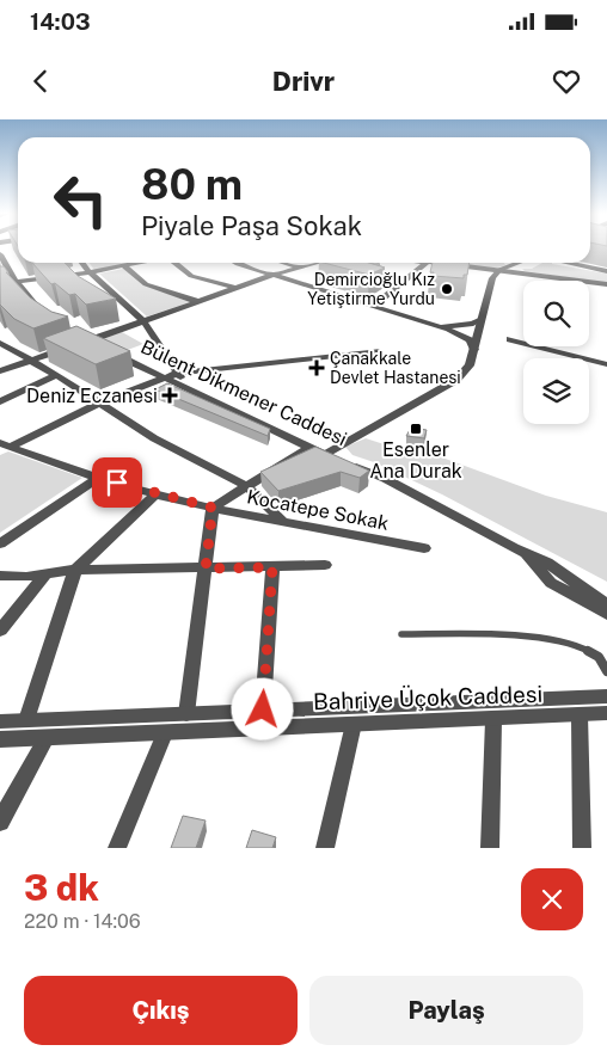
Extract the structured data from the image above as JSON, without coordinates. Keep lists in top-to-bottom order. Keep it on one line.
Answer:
{"streets":{"street":["Bülent Dikmener Caddesi","Kocatepe Sokak","Bahriye Üçok Caddesi"]},"places":{"other":["Demircioğlu Kız Yetiştirme Yurdu"],"health":["Çanakkale Devlet Hastanesi","Deniz Eczanesi"],"transit":["Esenler Ana Durak"]},"page":{"status":"14:03","header":"Drivr","turn":["80 m","Piyale Paşa Sokak"],"heading":["3 dk","220 m · 14:06"],"buttons":["Çıkış","Paylaş"]}}
